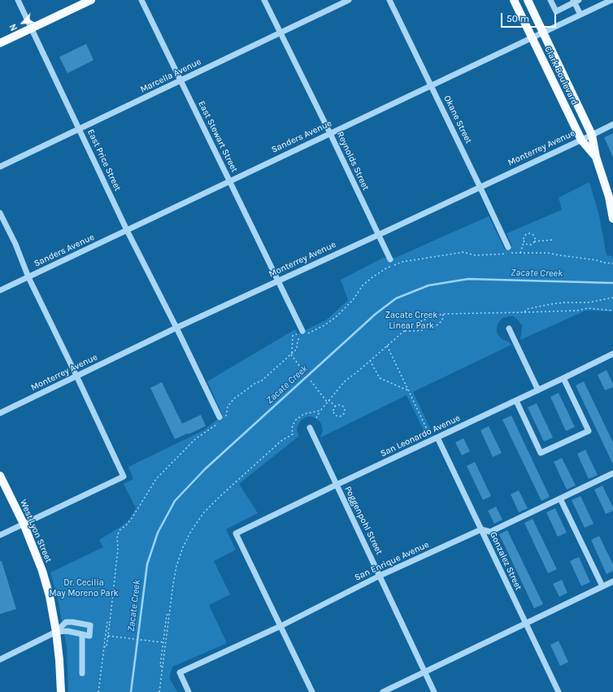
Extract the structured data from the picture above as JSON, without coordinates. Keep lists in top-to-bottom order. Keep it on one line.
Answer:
{"streets":{"main road":["Clark Boulevard","West Lyon Street"],"street":["Marcella Avenue","Okane Street","East Stewart Street","Sanders Avenue","Monterrey Avenue","East Price Street","Reynolds Street","San Leonardo Avenue","Poggenpohl Street","San Enrique Avenue","Gonzalez Street"]},"crossings":[["Marcella Avenue","East Stewart Street"],["Marcella Avenue","East Price Street"],["Marcella Avenue","Reynolds Street"],["Clark Boulevard","Sanders Avenue"],["Clark Boulevard","Monterrey Avenue"],["Okane Street","Sanders Avenue"],["Okane Street","Monterrey Avenue"],["East Stewart Street","Sanders Avenue"],["East Stewart Street","Monterrey Avenue"],["Sanders Avenue","East Price Street"],["Sanders Avenue","Reynolds Street"],["Monterrey Avenue","East Price Street"],["Monterrey Avenue","Reynolds Street"],["San Leonardo Avenue","Poggenpohl Street"],["San Leonardo Avenue","San Enrique Avenue"],["San Leonardo Avenue","Gonzalez Street"],["Poggenpohl Street","San Enrique Avenue"],["San Enrique Avenue","Gonzalez Street"]],"water":["Zacate Creek"],"parks":["Zacate Creek Linear Park","Dr. Cecilia May Moreno Park"],"scale_bar":"50 m","north":"bottom left"}
